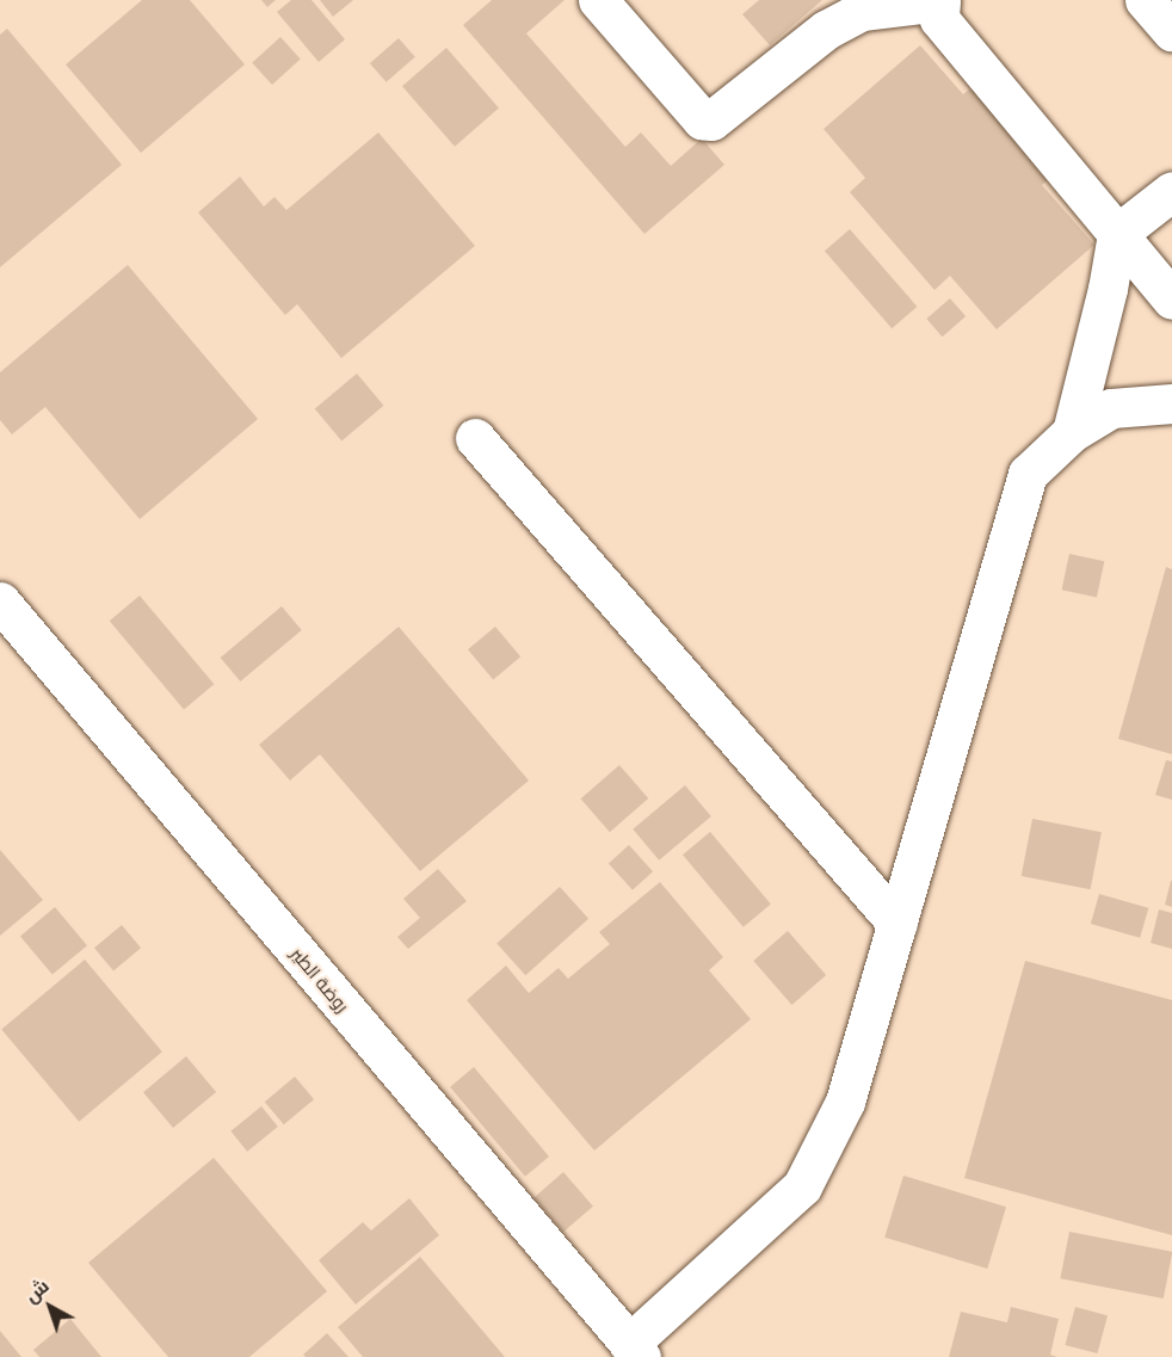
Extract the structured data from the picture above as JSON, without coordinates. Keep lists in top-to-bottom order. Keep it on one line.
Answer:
{"streets":{"street":["روضة الطير"]},"north":"top left"}
